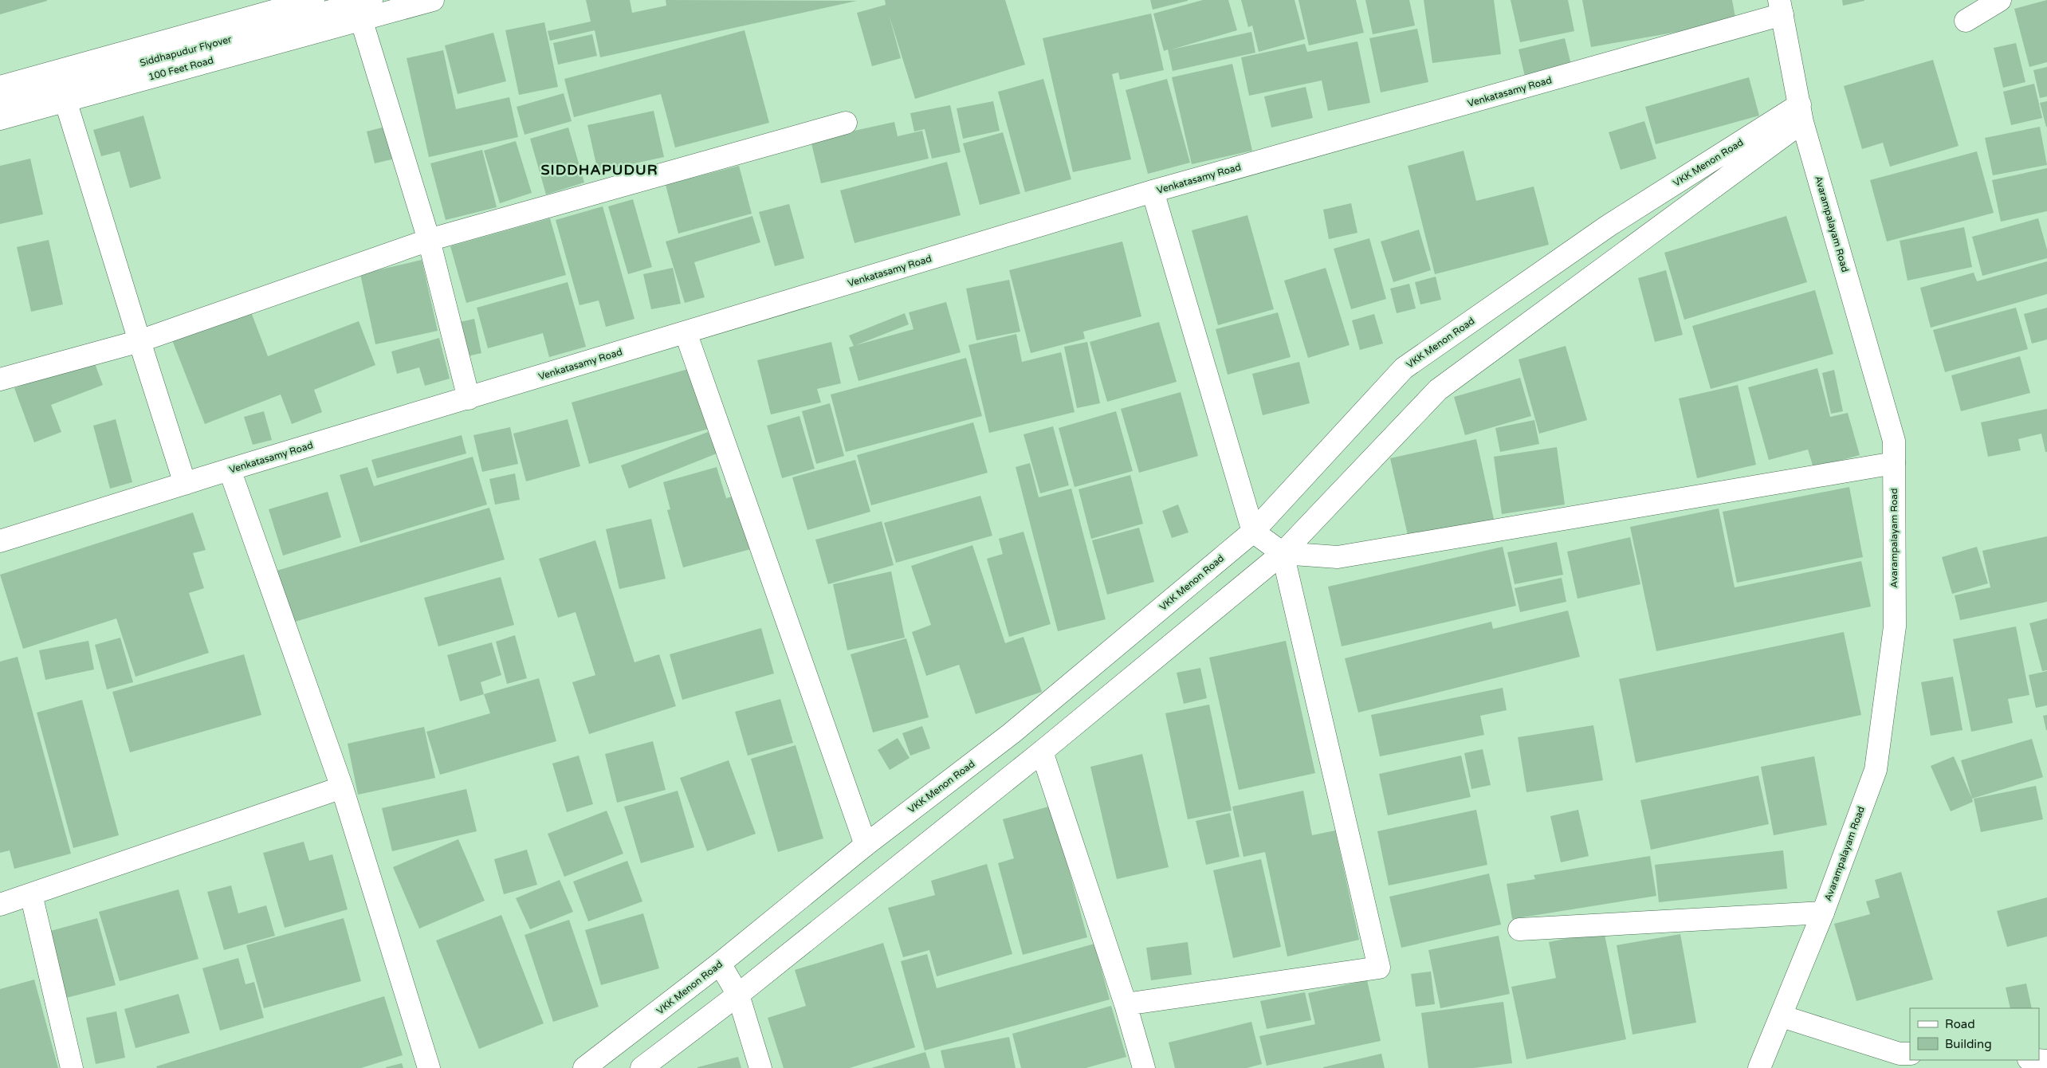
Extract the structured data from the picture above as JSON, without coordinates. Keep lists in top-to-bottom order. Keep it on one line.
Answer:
{"streets":{"street":["Siddhapudur Flyover","100 Feet Road","Venkatasamy Road","VKK Menon Road","Avarampalayam Road"]},"crossings":[["Venkatasamy Road","Avarampalayam Road"],["VKK Menon Road","Avarampalayam Road"]],"districts":["SIDDHAPUDUR"],"legend":["Road","Building"]}
